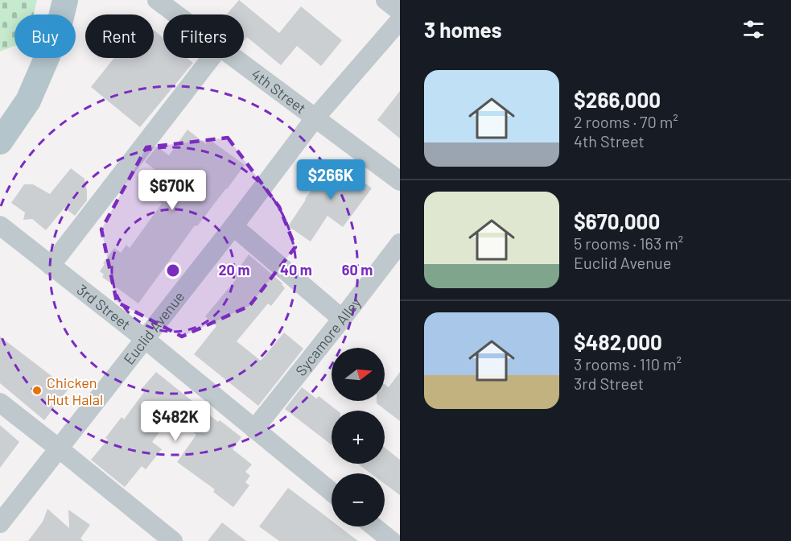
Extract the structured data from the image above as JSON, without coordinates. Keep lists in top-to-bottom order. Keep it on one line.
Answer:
{"streets":{"street":["4th Street","3rd Street","Euclid Avenue","Sycamore Alley"]},"crossings":[["4th Street","Euclid Avenue"],["3rd Street","Euclid Avenue"],["3rd Street","Sycamore Alley"]],"places":["Chicken Hut Halal"],"north":"right","page":{"heading":"3 homes","chip":["Buy","Rent","Filters"],"list":[{"name":"$266,000","note":"2 rooms · 70 m² · 4th Street"},{"name":"$670,000","note":"5 rooms · 163 m² · Euclid Avenue"},{"name":"$482,000","note":"3 rooms · 110 m² · 3rd Street"}],"price":["$266K","$670K","$482K"],"map_buttons":["+","−"]},"rings":["20 m","40 m","60 m"]}
